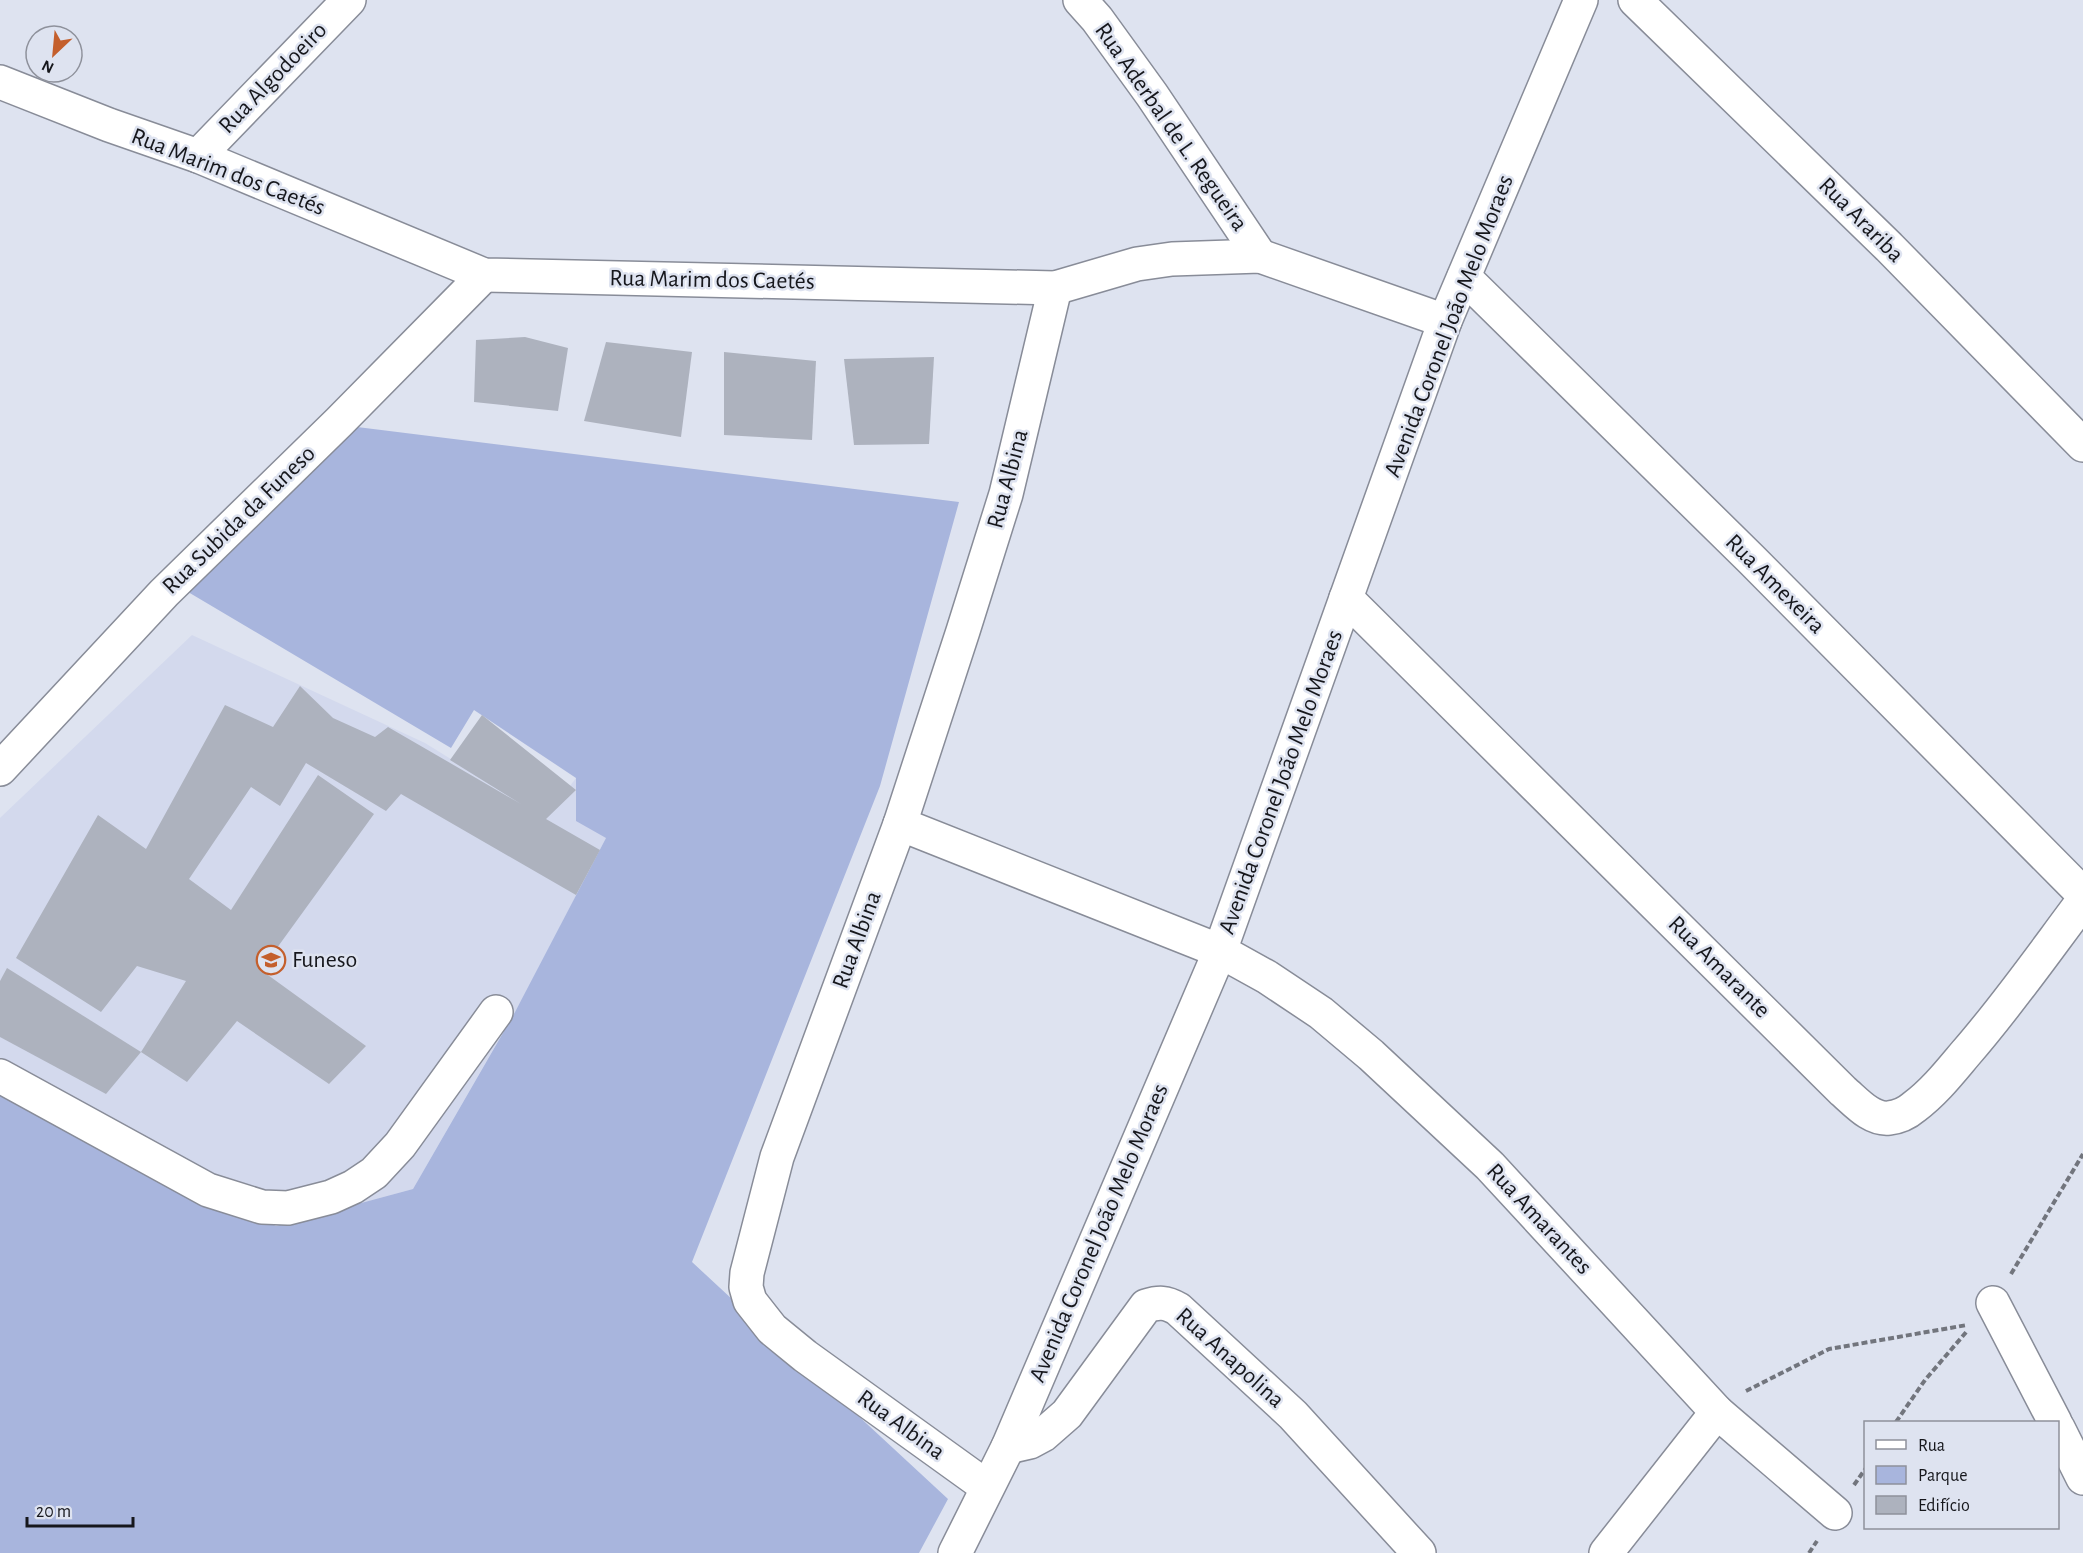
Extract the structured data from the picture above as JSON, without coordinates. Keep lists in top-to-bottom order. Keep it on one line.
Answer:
{"streets":{"street":["Rua Algodoeiro","Rua Aderbal de L. Regueira","Rua Marim dos Caetés","Rua Arariba","Avenida Coronel João Melo Moraes","Rua Albina","Rua Subida da Funeso","Rua Amexeira","Rua Amarante","Rua Amarantes","Rua Anapolina"]},"crossings":[["Rua Algodoeiro","Rua Marim dos Caetés"],["Rua Aderbal de L. Regueira","Rua Marim dos Caetés"],["Rua Marim dos Caetés","Avenida Coronel João Melo Moraes"],["Rua Marim dos Caetés","Rua Albina"],["Rua Marim dos Caetés","Rua Subida da Funeso"],["Avenida Coronel João Melo Moraes","Rua Albina"],["Avenida Coronel João Melo Moraes","Rua Amexeira"],["Avenida Coronel João Melo Moraes","Rua Amarante"],["Avenida Coronel João Melo Moraes","Rua Amarantes"],["Avenida Coronel João Melo Moraes","Rua Anapolina"],["Rua Albina","Rua Amarantes"]],"places":{"school or university":["Funeso"]},"legend":["Rua","Parque","Edifício"],"scale_bar":"20 m","north":"bottom left"}
